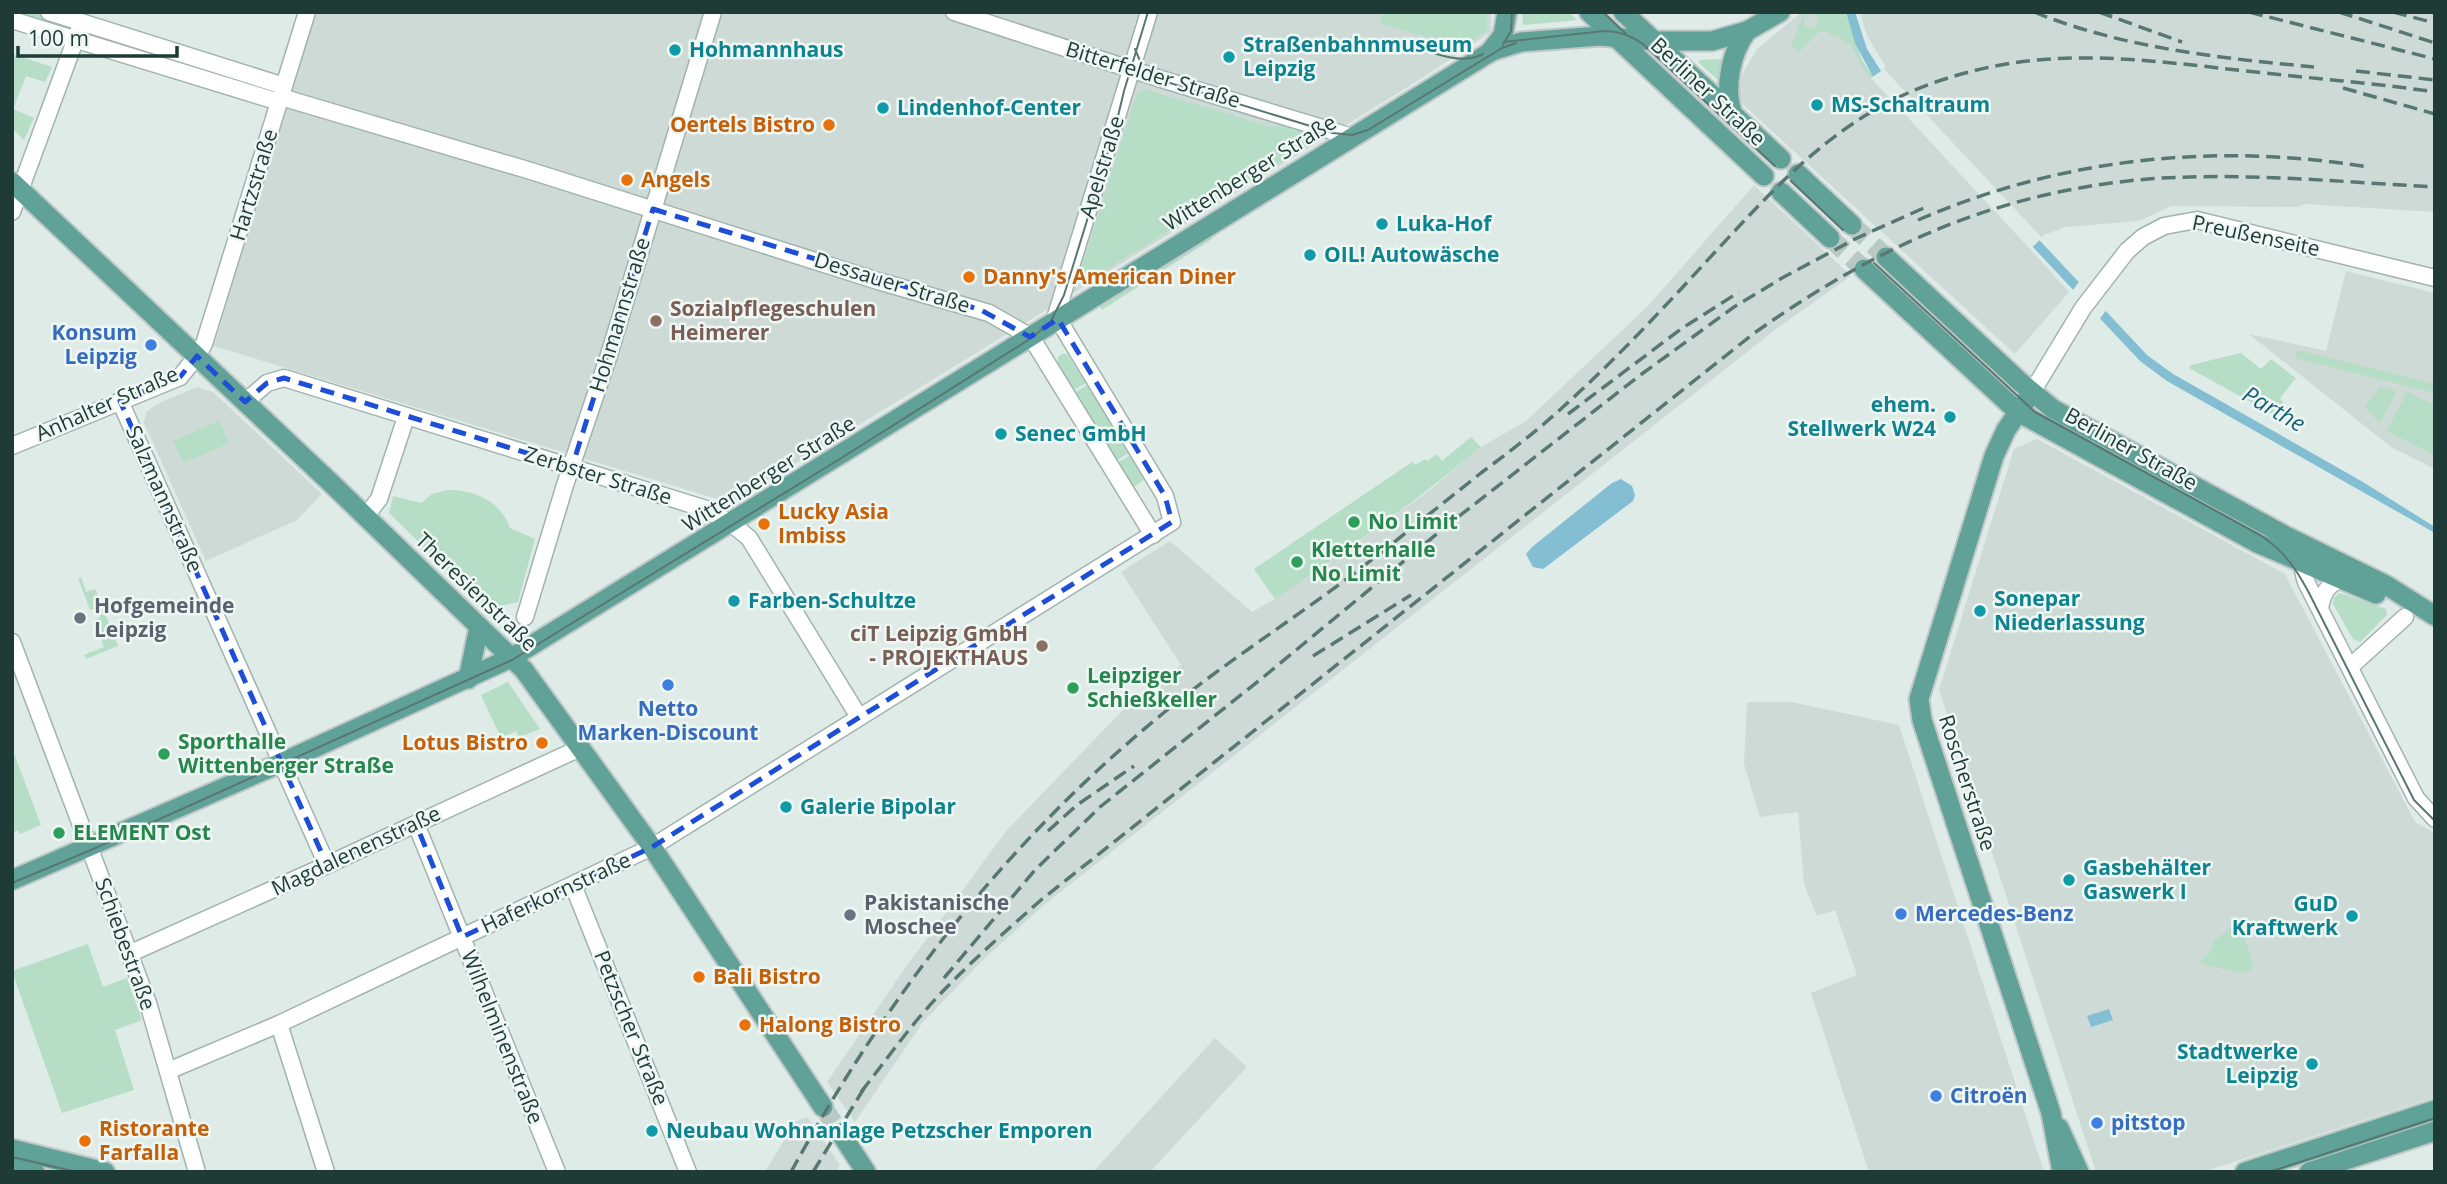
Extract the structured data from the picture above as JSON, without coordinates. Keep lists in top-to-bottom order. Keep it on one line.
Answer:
{"streets":{"main road":["Berliner Straße","Wittenberger Straße","Theresienstraße","Roscherstraße"],"street":["Bitterfelder Straße","Apelstraße","Hartzstraße","Preußenseite","Dessauer Straße","Hohmannstraße","Anhalter Straße","Zerbster Straße","Salzmannstraße","Magdalenenstraße","Haferkornstraße","Schiebestraße","Petzscher Straße","Wilhelminenstraße"]},"crossings":[["Bitterfelder Straße","Apelstraße"],["Bitterfelder Straße","Wittenberger Straße"],["Berliner Straße","Wittenberger Straße"],["Berliner Straße","Preußenseite"],["Berliner Straße","Roscherstraße"],["Apelstraße","Wittenberger Straße"],["Wittenberger Straße","Dessauer Straße"],["Wittenberger Straße","Zerbster Straße"],["Wittenberger Straße","Salzmannstraße"],["Wittenberger Straße","Theresienstraße"],["Wittenberger Straße","Schiebestraße"],["Hartzstraße","Dessauer Straße"],["Hartzstraße","Anhalter Straße"],["Hartzstraße","Theresienstraße"],["Preußenseite","Roscherstraße"],["Dessauer Straße","Hohmannstraße"],["Dessauer Straße","Haferkornstraße"],["Hohmannstraße","Zerbster Straße"],["Anhalter Straße","Salzmannstraße"],["Anhalter Straße","Theresienstraße"],["Zerbster Straße","Theresienstraße"],["Zerbster Straße","Haferkornstraße"],["Salzmannstraße","Magdalenenstraße"],["Theresienstraße","Magdalenenstraße"],["Theresienstraße","Haferkornstraße"],["Magdalenenstraße","Schiebestraße"],["Magdalenenstraße","Wilhelminenstraße"],["Haferkornstraße","Schiebestraße"],["Haferkornstraße","Petzscher Straße"],["Haferkornstraße","Wilhelminenstraße"]],"water":["Parthe"],"places":["Hohmannhaus","Straßenbahnmuseum Leipzig","MS-Schaltraum","Lindenhof-Center","Oertels Bistro","Angels","Luka-Hof","OIL! Autowäsche","Danny's American Diner","Sozialpflegeschulen Heimerer","Konsum Leipzig","ehem. Stellwerk W24","Senec GmbH","No Limit","Lucky Asia Imbiss","Kletterhalle No Limit","Farben-Schultze","Sonepar Niederlassung","Hofgemeinde Leipzig","ciT Leipzig GmbH - PROJEKTHAUS","Netto Marken-Discount","Leipziger Schießkeller","Lotus Bistro","Sporthalle Wittenberger Straße","Galerie Bipolar","ELEMENT Ost","Gasbehälter Gaswerk I","Mercedes-Benz","Pakistanische Moschee","GuD Kraftwerk","Bali Bistro","Halong Bistro","Stadtwerke Leipzig","Citroën","pitstop","Neubau Wohnanlage Petzscher Emporen","Ristorante Farfalla"],"scale_bar":"100 m"}
